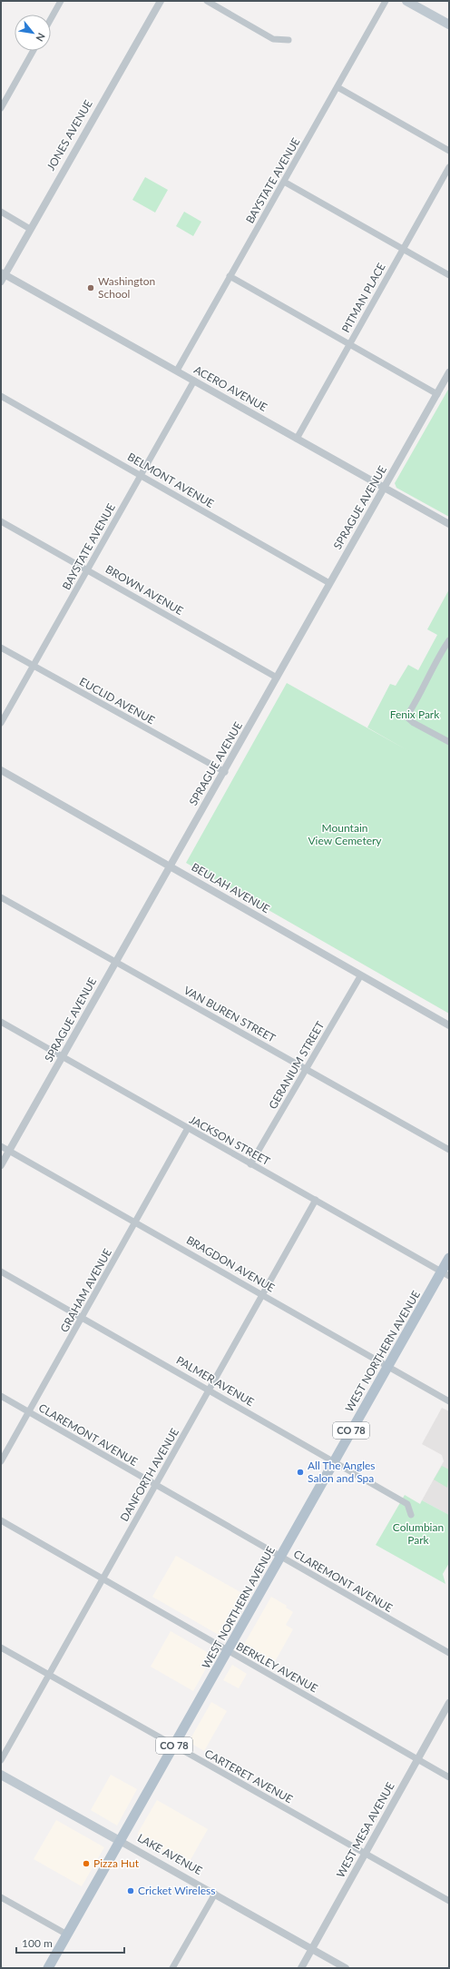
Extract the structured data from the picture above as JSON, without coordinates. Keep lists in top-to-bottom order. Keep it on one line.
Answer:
{"streets":{"main road":["WEST NORTHERN AVENUE","CO 78","LAKE AVENUE"],"street":["JONES AVENUE","BAYSTATE AVENUE","PITMAN PLACE","ACERO AVENUE","BELMONT AVENUE","SPRAGUE AVENUE","BROWN AVENUE","EUCLID AVENUE","BEULAH AVENUE","VAN BUREN STREET","GERANIUM STREET","JACKSON STREET","BRAGDON AVENUE","GRAHAM AVENUE","PALMER AVENUE","CLAREMONT AVENUE","DANFORTH AVENUE","BERKLEY AVENUE","CARTERET AVENUE","WEST MESA AVENUE"]},"crossings":[["JONES AVENUE","ACERO AVENUE"],["BAYSTATE AVENUE","ACERO AVENUE"],["BAYSTATE AVENUE","BELMONT AVENUE"],["BAYSTATE AVENUE","BROWN AVENUE"],["BAYSTATE AVENUE","EUCLID AVENUE"],["PITMAN PLACE","ACERO AVENUE"],["ACERO AVENUE","SPRAGUE AVENUE"],["BELMONT AVENUE","SPRAGUE AVENUE"],["SPRAGUE AVENUE","BROWN AVENUE"],["SPRAGUE AVENUE","EUCLID AVENUE"],["SPRAGUE AVENUE","BEULAH AVENUE"],["SPRAGUE AVENUE","VAN BUREN STREET"],["SPRAGUE AVENUE","JACKSON STREET"],["SPRAGUE AVENUE","BRAGDON AVENUE"],["BEULAH AVENUE","GERANIUM STREET"],["VAN BUREN STREET","GERANIUM STREET"],["GERANIUM STREET","JACKSON STREET"],["JACKSON STREET","GRAHAM AVENUE"],["JACKSON STREET","WEST NORTHERN AVENUE"],["JACKSON STREET","DANFORTH AVENUE"],["BRAGDON AVENUE","GRAHAM AVENUE"],["BRAGDON AVENUE","WEST NORTHERN AVENUE"],["BRAGDON AVENUE","DANFORTH AVENUE"],["GRAHAM AVENUE","PALMER AVENUE"],["GRAHAM AVENUE","CLAREMONT AVENUE"],["WEST NORTHERN AVENUE","PALMER AVENUE"],["WEST NORTHERN AVENUE","CLAREMONT AVENUE"],["WEST NORTHERN AVENUE","BERKLEY AVENUE"],["WEST NORTHERN AVENUE","CARTERET AVENUE"],["WEST NORTHERN AVENUE","LAKE AVENUE"],["PALMER AVENUE","DANFORTH AVENUE"],["CLAREMONT AVENUE","DANFORTH AVENUE"],["DANFORTH AVENUE","BERKLEY AVENUE"],["DANFORTH AVENUE","CARTERET AVENUE"],["BERKLEY AVENUE","WEST MESA AVENUE"],["CARTERET AVENUE","WEST MESA AVENUE"],["WEST MESA AVENUE","LAKE AVENUE"]],"parks":["Fenix Park","Mountain View Cemetery","Columbian Park"],"places":["Washington School","All The Angles Salon and Spa","Pizza Hut","Cricket Wireless"],"scale_bar":"100 m","north":"bottom right"}
